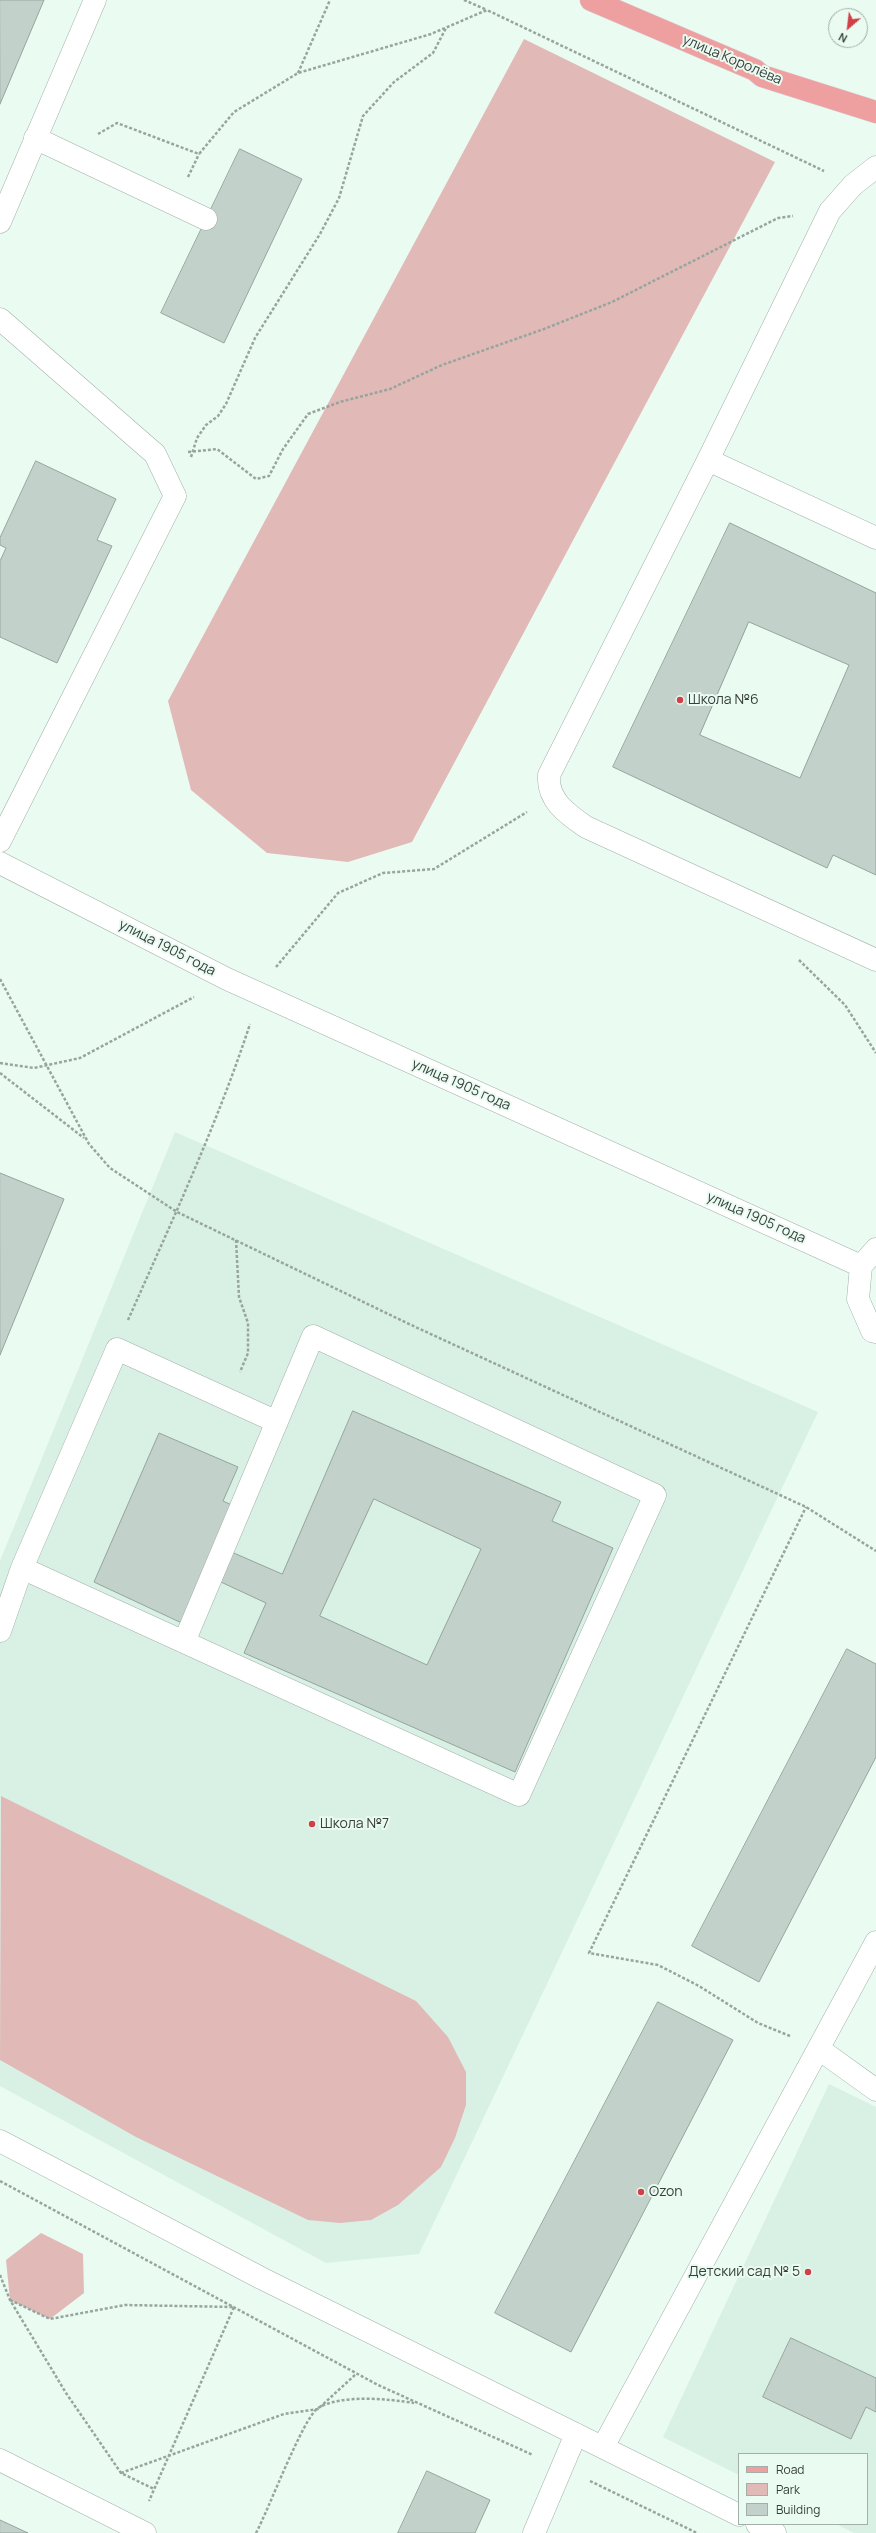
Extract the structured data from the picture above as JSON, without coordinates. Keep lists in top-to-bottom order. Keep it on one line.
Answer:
{"streets":{"main road":["улица Королёва"],"street":["улица 1905 года"]},"places":["Школа №6","Школа №7","Ozon","Детский сад № 5"],"legend":["Road","Park","Building"],"north":"bottom left"}
